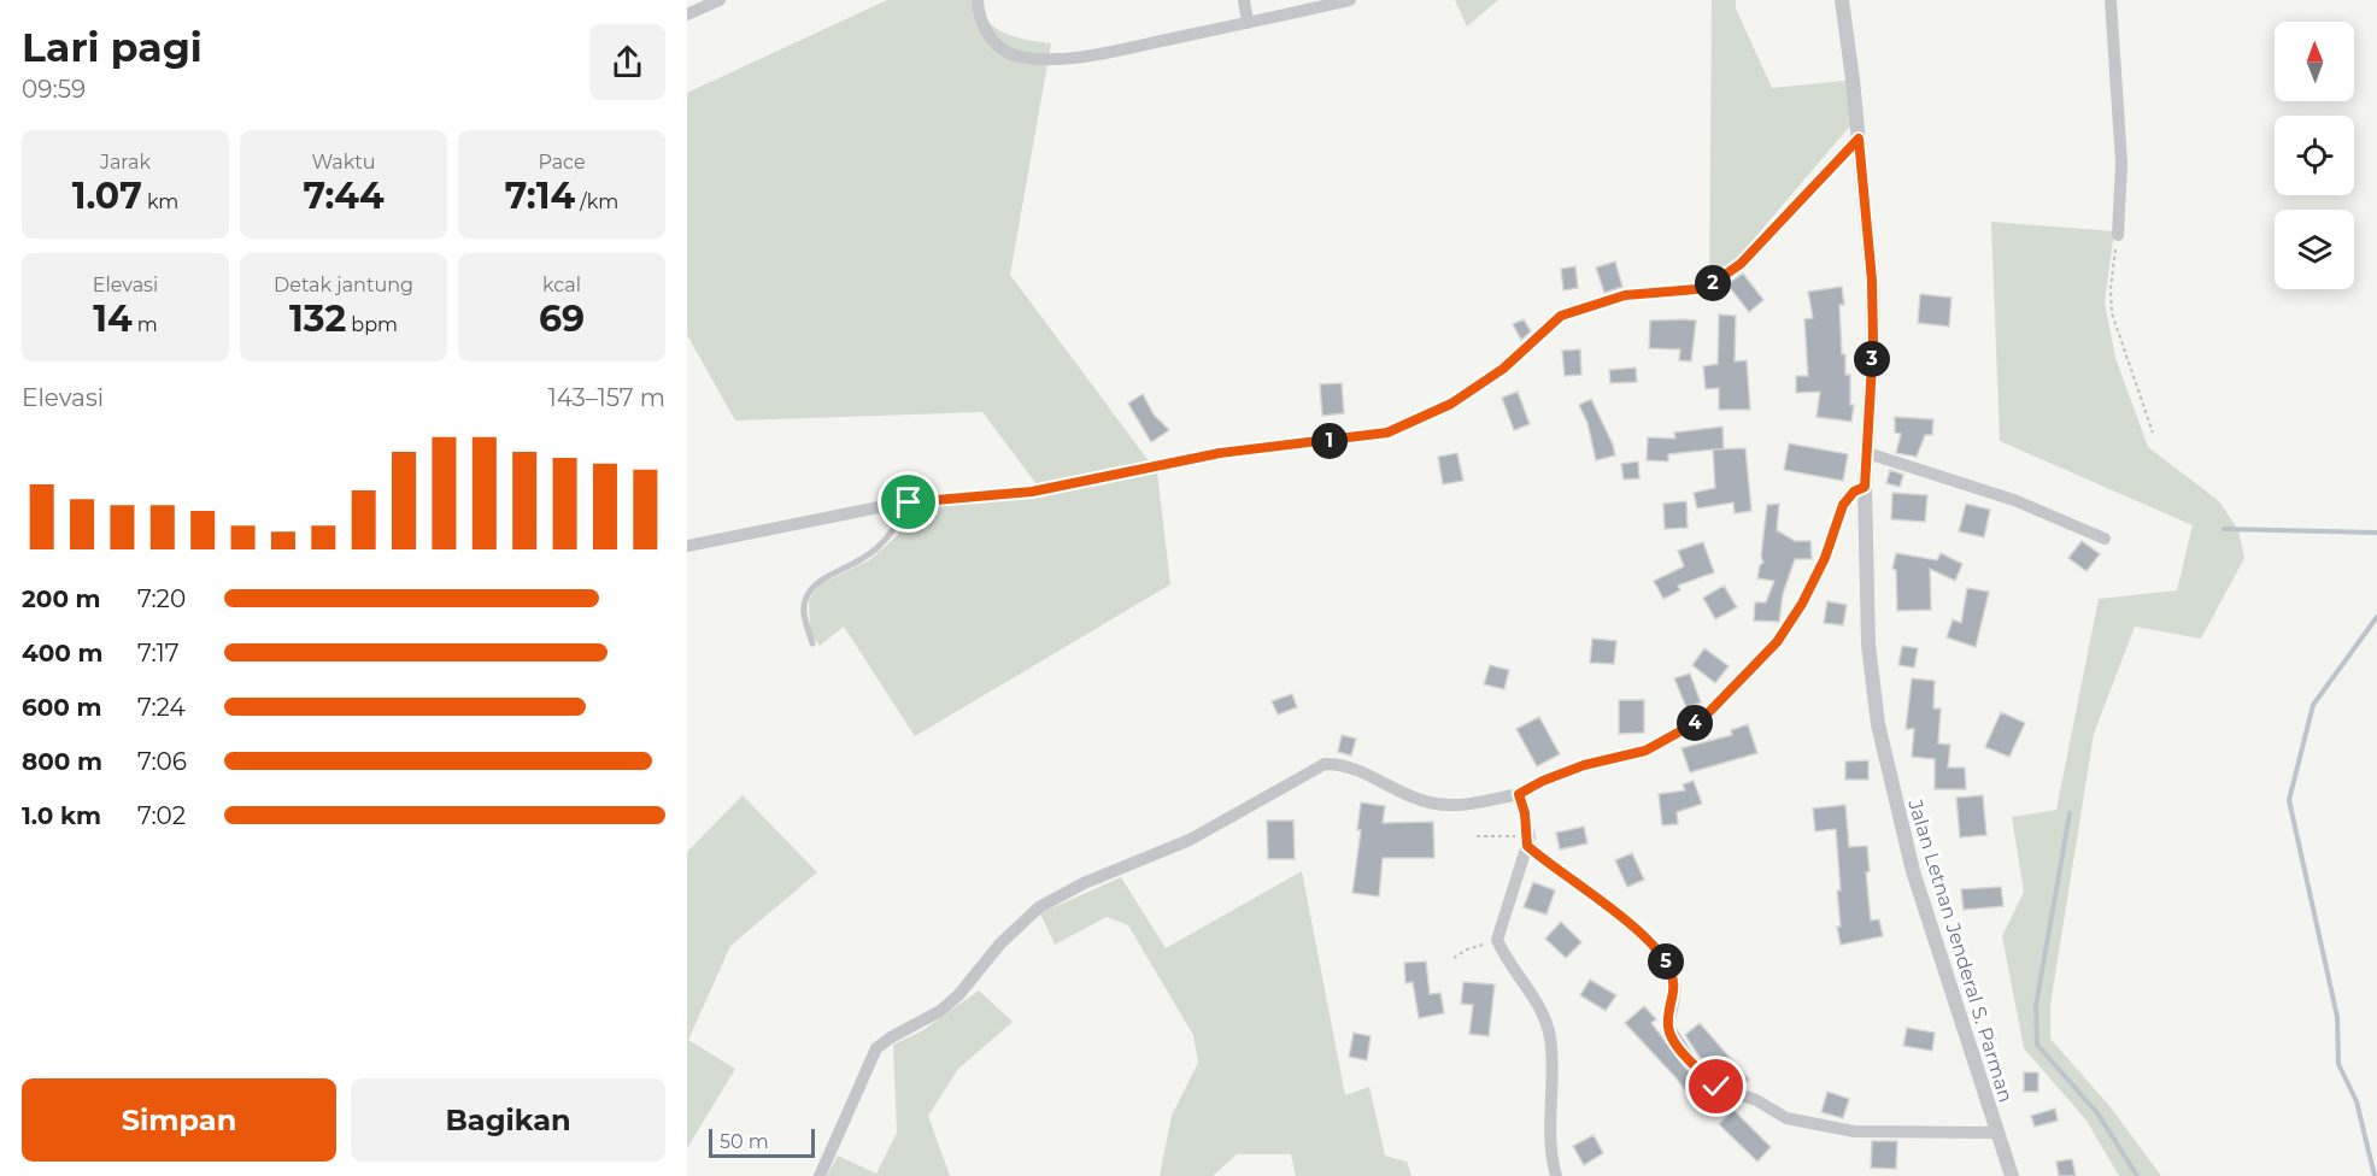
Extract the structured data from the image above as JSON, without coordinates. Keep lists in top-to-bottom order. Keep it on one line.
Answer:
{"streets":{"street":["Jalan Letnan Jenderal S. Parman"]},"scale_bar":"50 m","north":"top","page":{"heading":["Lari pagi","09:59"],"stats":[["Jarak","1.07 km"],["Waktu","7:44"],["Pace","7:14 /km"],["Elevasi","14 m"],["Detak jantung","132 bpm"],["kcal","69"]],"pins":["2","3","1","4","5"],"chart":["Elevasi","143–157 m"],"list":[{"name":"200 m","note":"7:20"},{"name":"400 m","note":"7:17"},{"name":"600 m","note":"7:24"},{"name":"800 m","note":"7:06"},{"name":"1.0 km","note":"7:02"}],"buttons":["Simpan","Bagikan"],"scale":"50 m"}}
